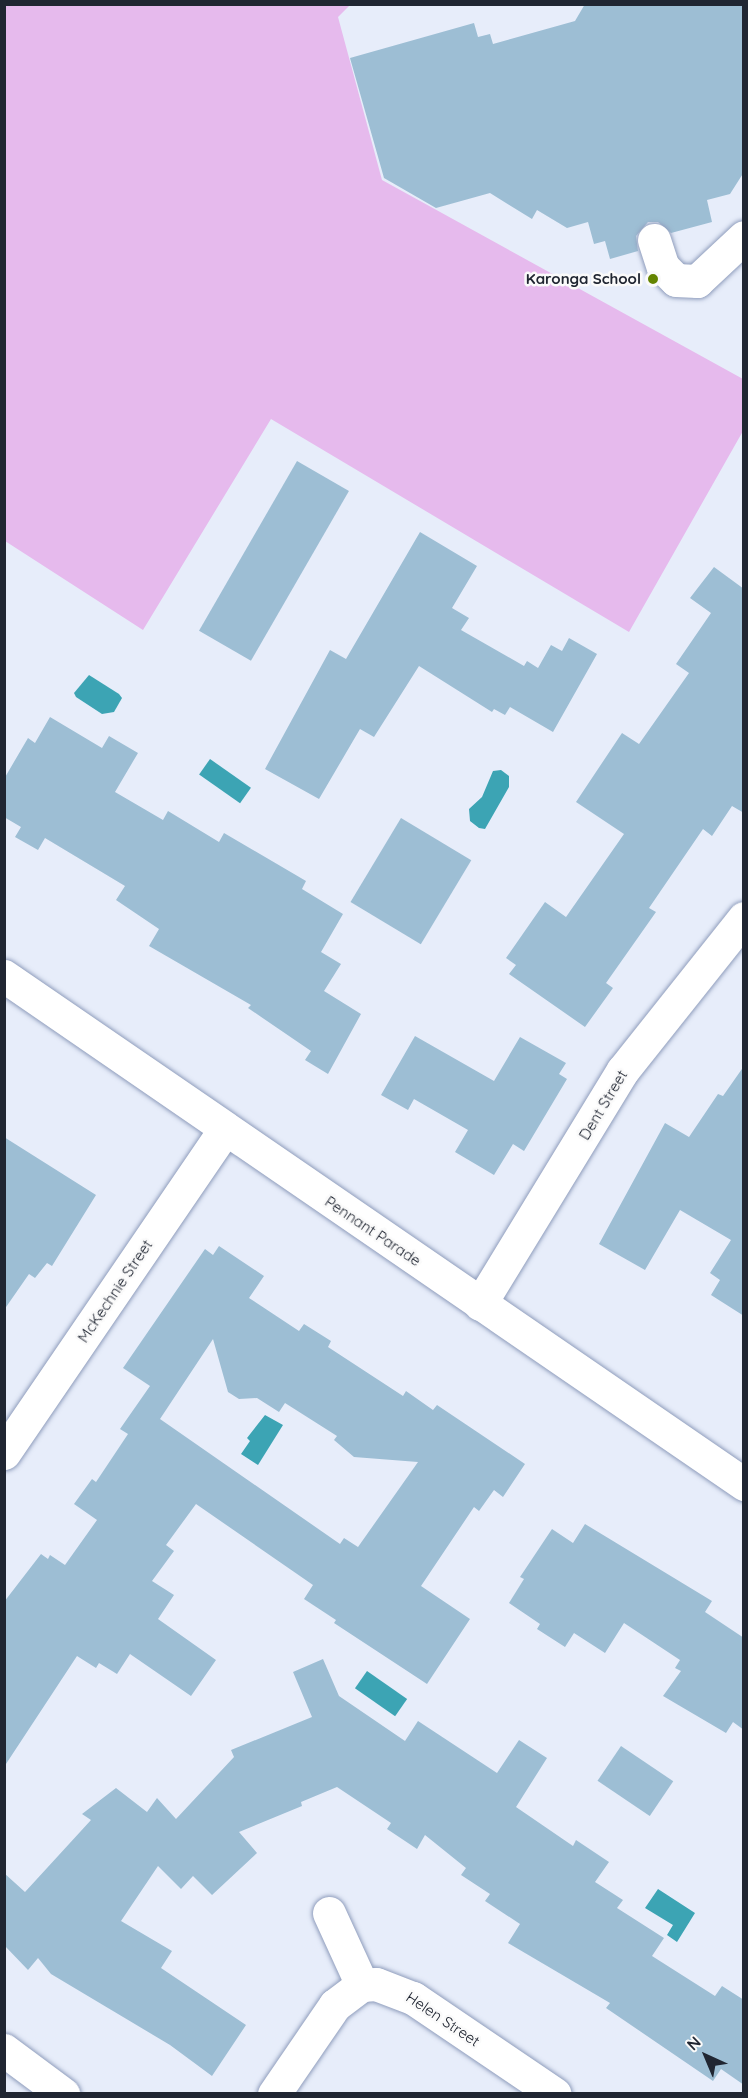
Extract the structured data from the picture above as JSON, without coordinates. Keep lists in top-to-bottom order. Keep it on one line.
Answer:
{"streets":{"street":["Dent Street","Pennant Parade","McKechnie Street","Helen Street"]},"crossings":[["Dent Street","Pennant Parade"],["Pennant Parade","McKechnie Street"]],"places":["Karonga School"],"north":"top left"}
